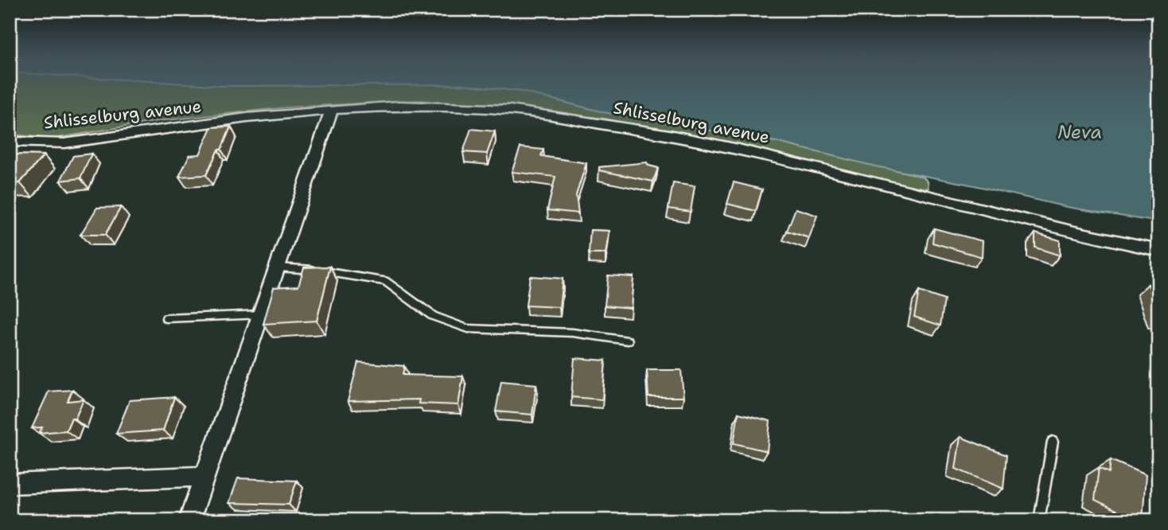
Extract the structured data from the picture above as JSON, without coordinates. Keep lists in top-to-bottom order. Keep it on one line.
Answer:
{"streets":{"street":["Shlisselburg avenue"]},"water":["Neva"]}
